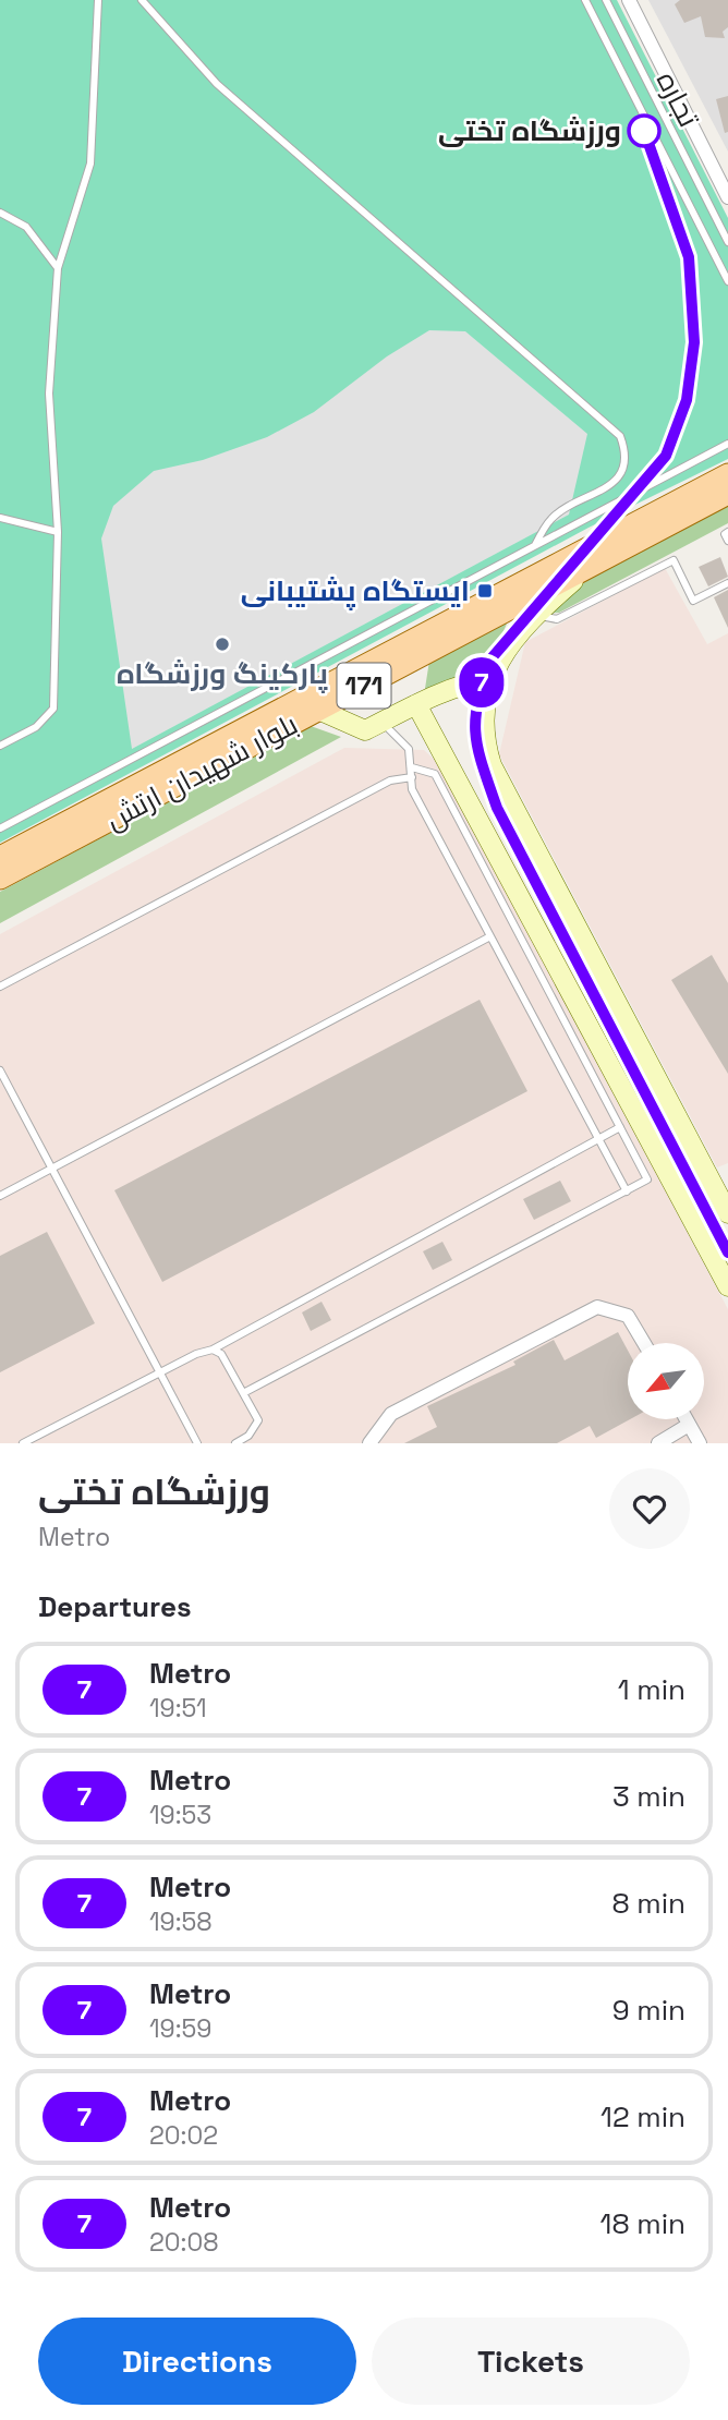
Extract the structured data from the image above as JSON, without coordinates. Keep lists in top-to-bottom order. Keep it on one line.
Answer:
{"streets":{"main road":["171","بلوار شهیدان ارتش"],"street":["تجاره"]},"places":{"other":["ورزشگاه تختی","پارکینگ ورزشگاه"],"transit":["ایستگاه پشتیبانی"]},"lines":["metro line 7"],"north":"bottom left","page":{"on_map":"7","heading":[["ورزشگاه تختی","Metro"],"Departures"],"list":[{"mark":"7","name":"Metro","note":"19:51","value":"1 min"},{"mark":"7","name":"Metro","note":"19:53","value":"3 min"},{"mark":"7","name":"Metro","note":"19:58","value":"8 min"},{"mark":"7","name":"Metro","note":"19:59","value":"9 min"},{"mark":"7","name":"Metro","note":"20:02","value":"12 min"},{"mark":"7","name":"Metro","note":"20:08","value":"18 min"}],"buttons":["Directions","Tickets"]}}
